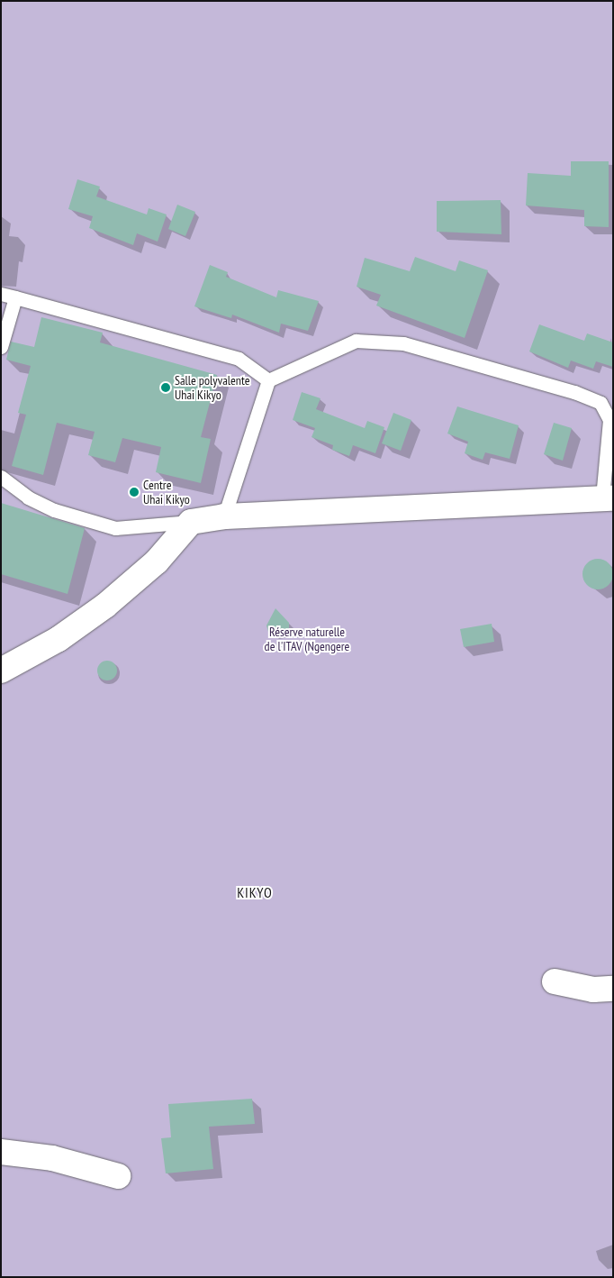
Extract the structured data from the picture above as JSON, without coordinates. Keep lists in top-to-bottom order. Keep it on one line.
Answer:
{"districts":["KIKYO"],"parks":["Réserve naturelle de l'ITAV (Ngengere"],"places":["Salle polyvalente Uhai Kikyo","Centre Uhai Kikyo"]}
